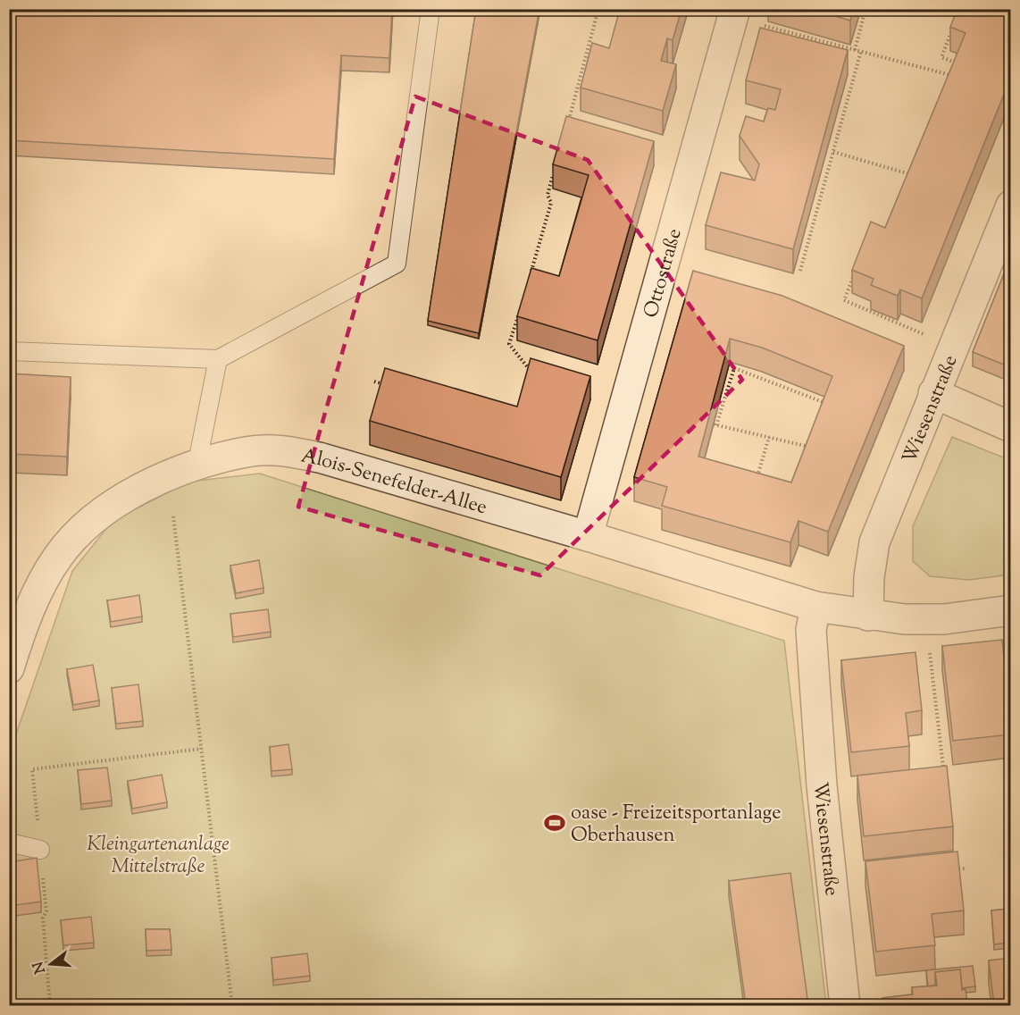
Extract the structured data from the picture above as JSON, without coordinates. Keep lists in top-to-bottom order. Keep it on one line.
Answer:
{"streets":{"street":["Ottostraße","Wiesenstraße","Alois-Senefelder-Allee"]},"crossings":[["Ottostraße","Alois-Senefelder-Allee"],["Wiesenstraße","Alois-Senefelder-Allee"]],"parks":["Kleingartenanlage Mittelstraße"],"places":{"sports":["oase - Freizeitsportanlage Oberhausen"]},"north":"left"}
